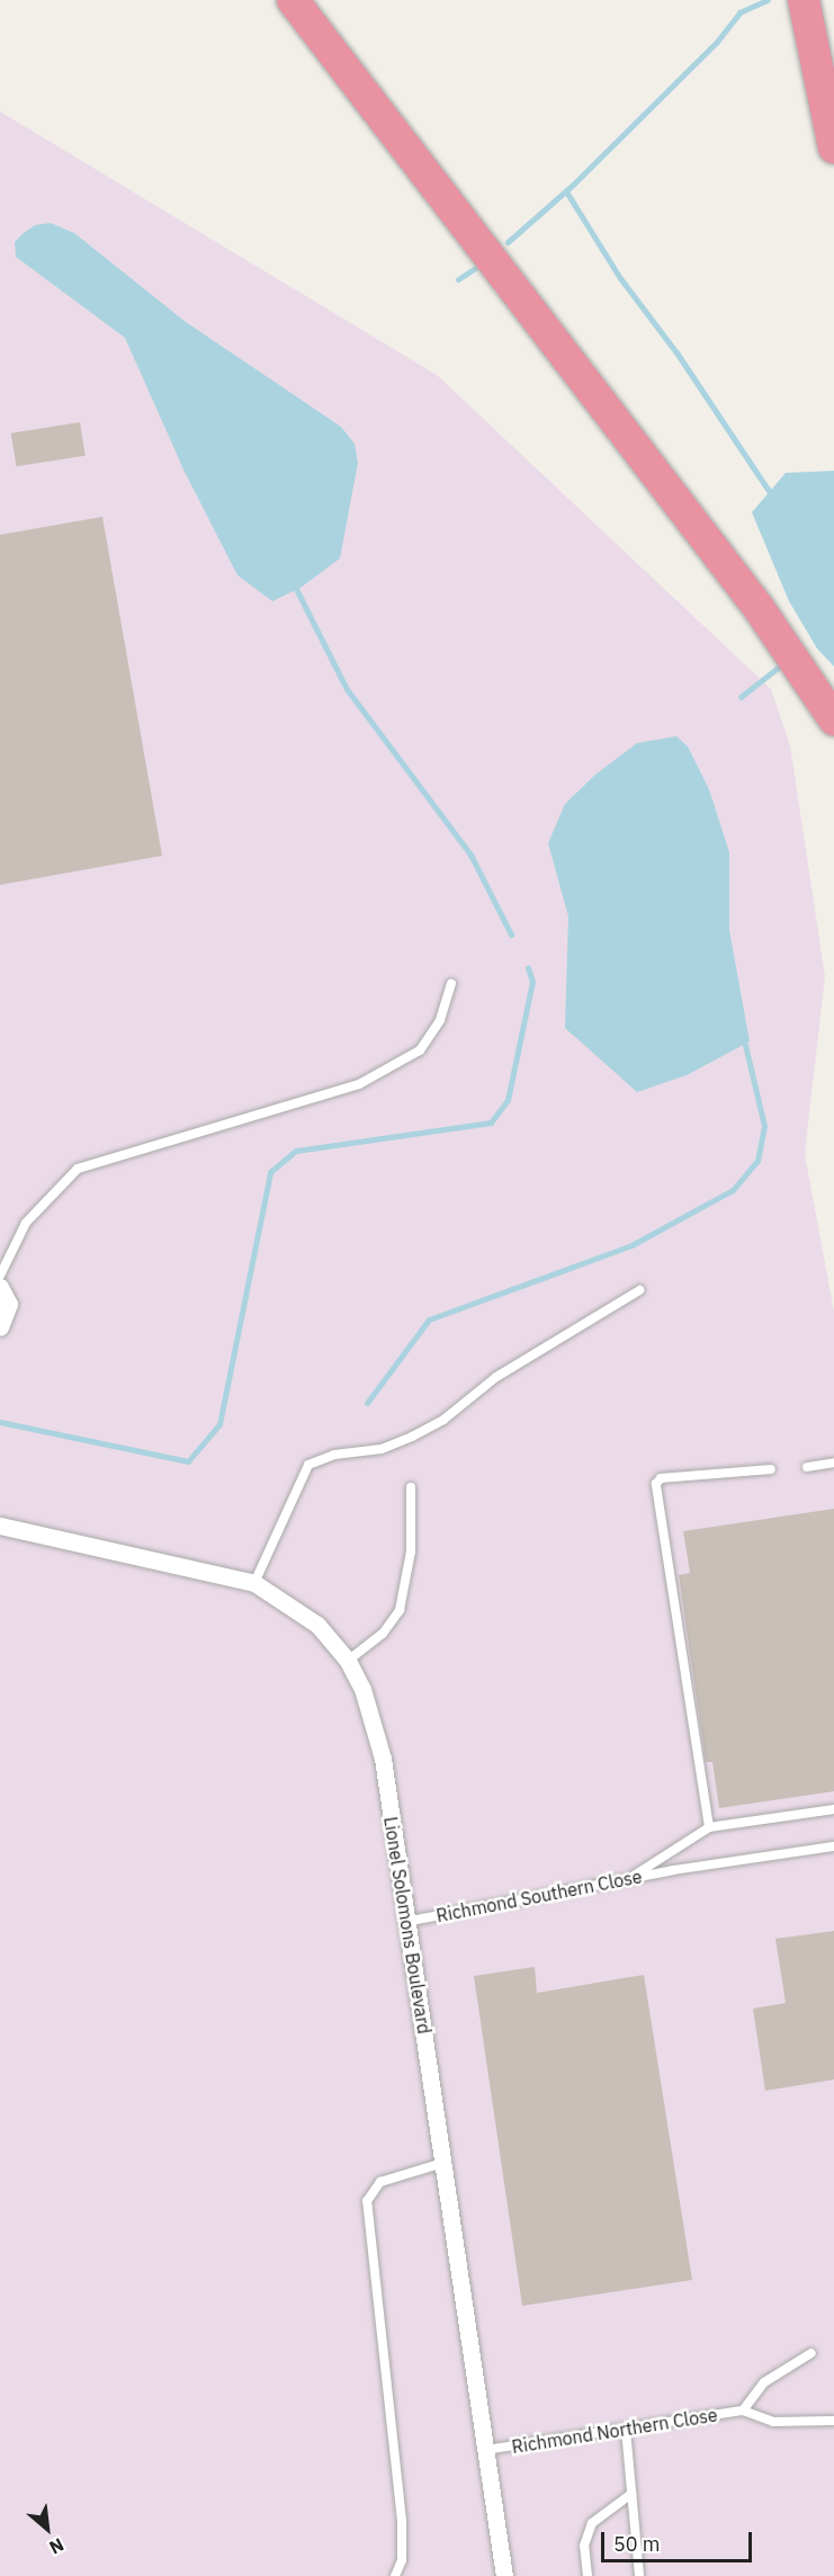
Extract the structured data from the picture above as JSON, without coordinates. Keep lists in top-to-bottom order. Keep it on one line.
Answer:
{"streets":{"street":["Lionel Solomons Boulevard"],"lane":["Richmond Southern Close","Richmond Northern Close"]},"crossings":[["Richmond Southern Close","Lionel Solomons Boulevard"],["Lionel Solomons Boulevard","Richmond Northern Close"]],"scale_bar":"50 m","north":"bottom right"}
